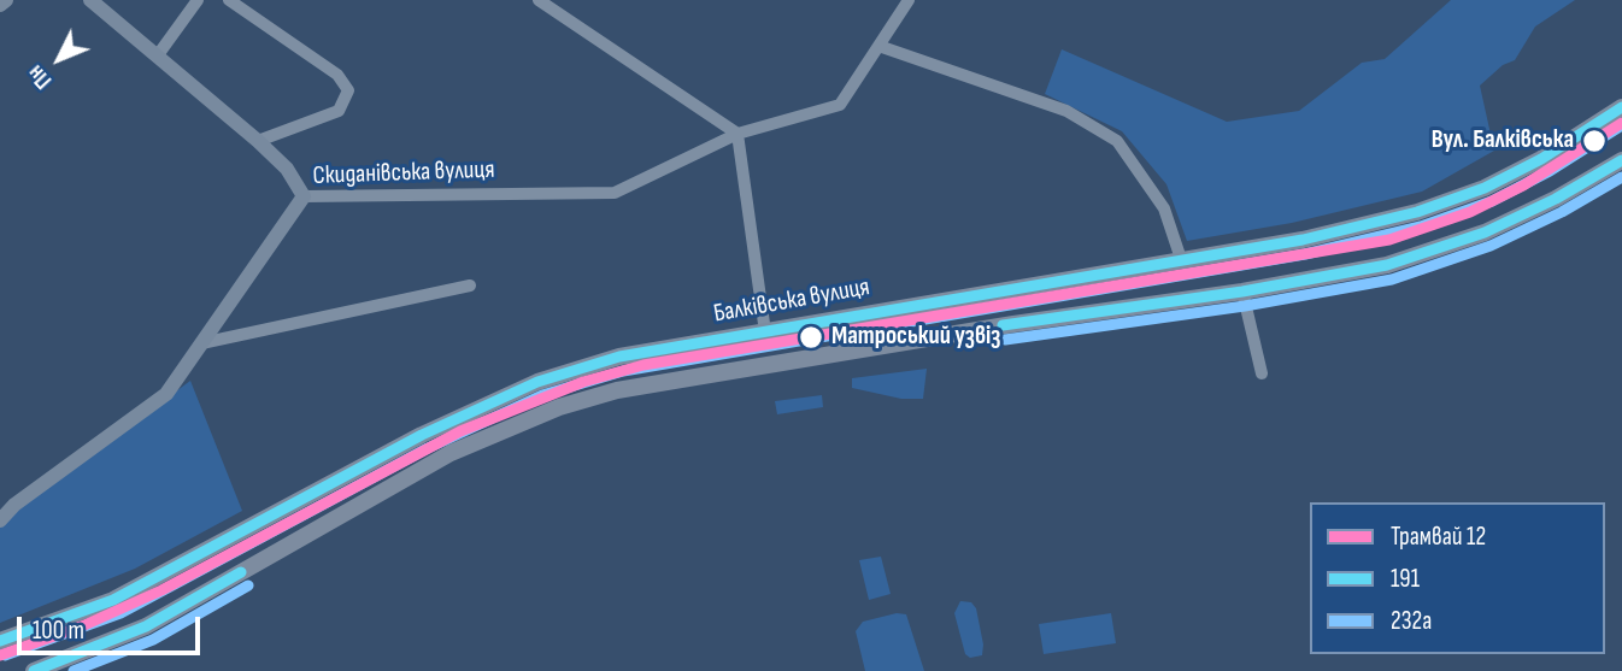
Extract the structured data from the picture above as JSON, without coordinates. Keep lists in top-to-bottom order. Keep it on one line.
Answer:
{"streets":{"main road":["Балківська вулиця"],"street":["Скиданівська вулиця"]},"places":["Вул. Балківська","Матроський узвіз"],"lines":["transit line 191","tram line 12","transit line 232а"],"legend":["Трамвай 12","191","232а"],"scale_bar":"100 m","north":"bottom left"}
